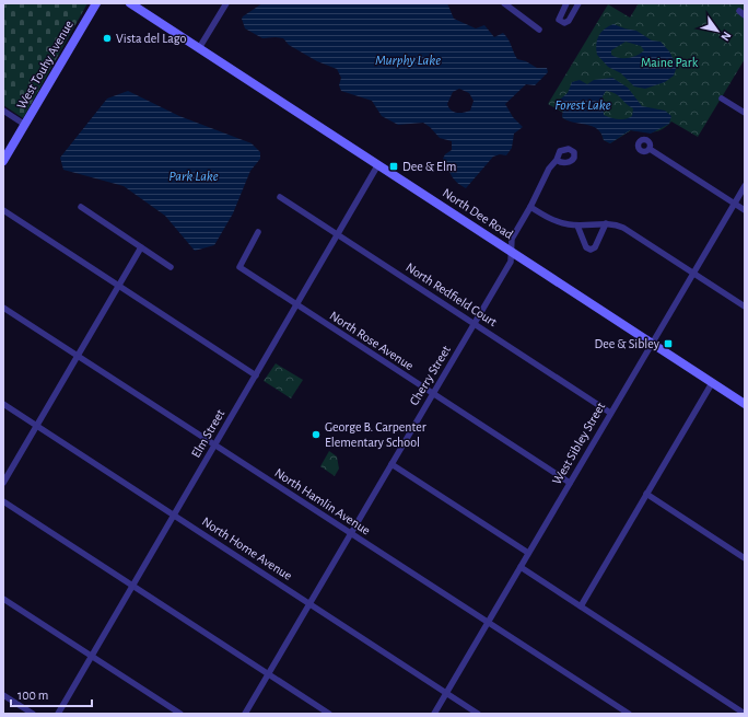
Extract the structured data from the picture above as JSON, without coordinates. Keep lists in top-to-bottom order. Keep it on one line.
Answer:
{"streets":{"main road":["West Touhy Avenue","North Dee Road"],"street":["North Redfield Court","North Rose Avenue","Cherry Street","Elm Street","West Sibley Street","North Hamlin Avenue","North Home Avenue"]},"crossings":[["North Dee Road","Cherry Street"],["North Dee Road","Elm Street"],["North Dee Road","West Sibley Street"],["North Redfield Court","Cherry Street"],["North Redfield Court","Elm Street"],["North Redfield Court","West Sibley Street"],["North Rose Avenue","Cherry Street"],["North Rose Avenue","Elm Street"],["North Rose Avenue","West Sibley Street"],["Cherry Street","North Hamlin Avenue"],["Cherry Street","North Home Avenue"],["Elm Street","North Hamlin Avenue"],["Elm Street","North Home Avenue"],["West Sibley Street","North Hamlin Avenue"],["West Sibley Street","North Home Avenue"]],"water":["Murphy Lake","Forest Lake","Park Lake"],"parks":["Maine Park"],"places":{"other":["Vista del Lago","George B. Carpenter Elementary School"],"transit":["Dee & Elm","Dee & Sibley"]},"scale_bar":"100 m","north":"bottom right"}
